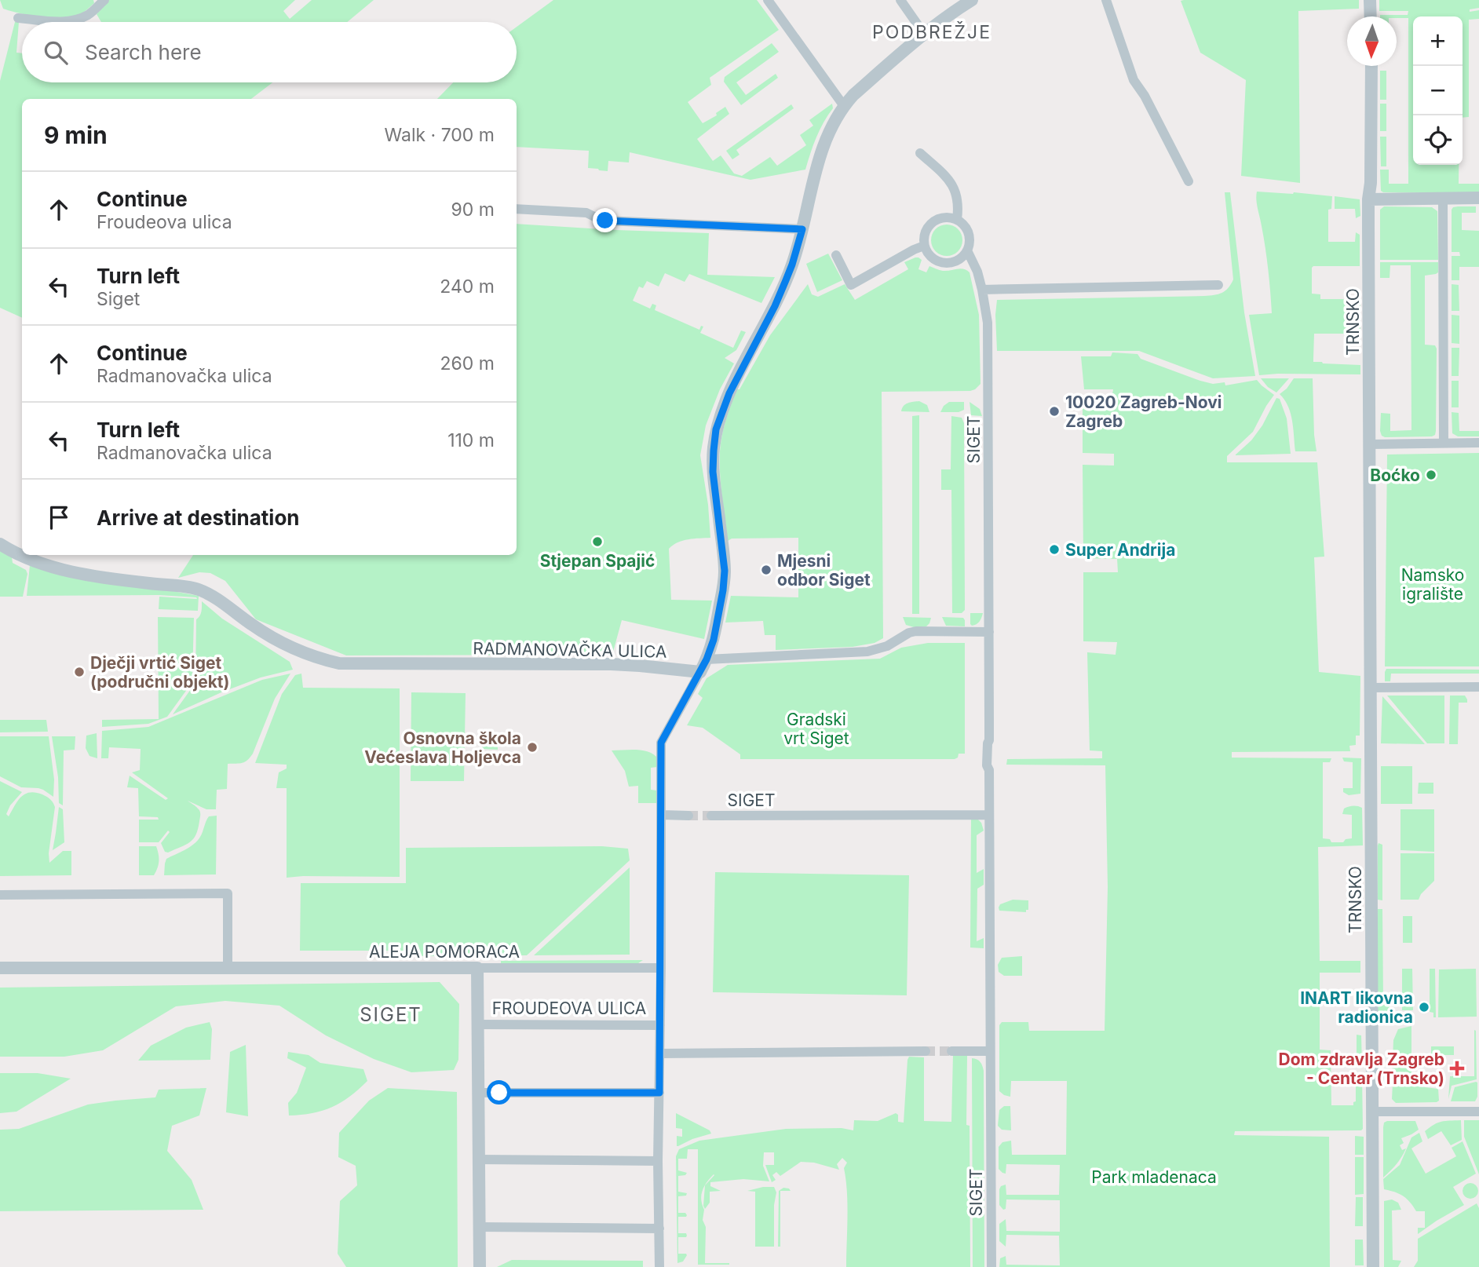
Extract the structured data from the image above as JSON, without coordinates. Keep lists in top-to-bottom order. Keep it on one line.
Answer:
{"streets":{"street":["TRNSKO","SIGET","RADMANOVAČKA ULICA","ALEJA POMORACA","FROUDEOVA ULICA"]},"crossings":[["ALEJA POMORACA","FROUDEOVA ULICA"]],"districts":["PODBREŽJE","SIGET"],"parks":["Namsko igralište","Gradski vrt Siget","Park mladenaca"],"places":{"other":["10020 Zagreb-Novi Zagreb","Boćko","Stjepan Spajić","Super Andrija","Mjesni odbor Siget","Dječji vrtić Siget (područni objekt)","Osnovna škola Većeslava Holjevca","INART likovna radionica"],"health":["Dom zdravlja Zagreb - Centar (Trnsko)"]},"north":"bottom","page":{"map_buttons":["+","−"],"search":"Search here","heading":["9 min","Walk · 700 m"],"list":[["Continue","Froudeova ulica","90 m"],["Turn left","Siget","240 m"],["Continue","Radmanovačka ulica","260 m"],["Turn left","Radmanovačka ulica","110 m"],"Arrive at destination"]}}
